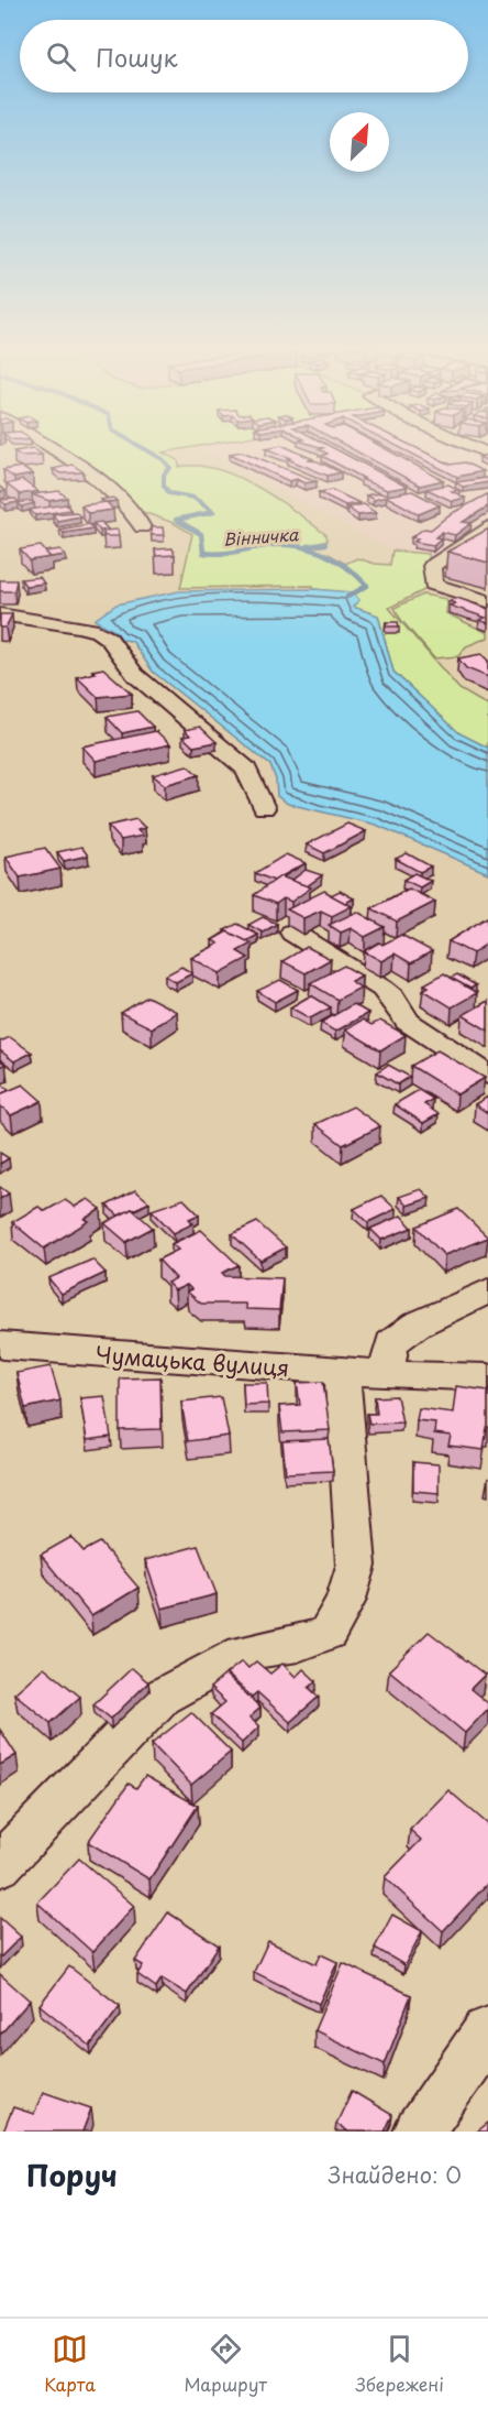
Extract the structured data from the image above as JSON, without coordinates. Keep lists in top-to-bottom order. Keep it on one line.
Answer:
{"streets":{"street":["Чумацька вулиця"]},"water":["Вінничка"],"north":"top right","page":{"search":"Пошук","heading":["Поруч","Знайдено: 0"],"nav":["Карта","Маршрут","Збережені"]}}
